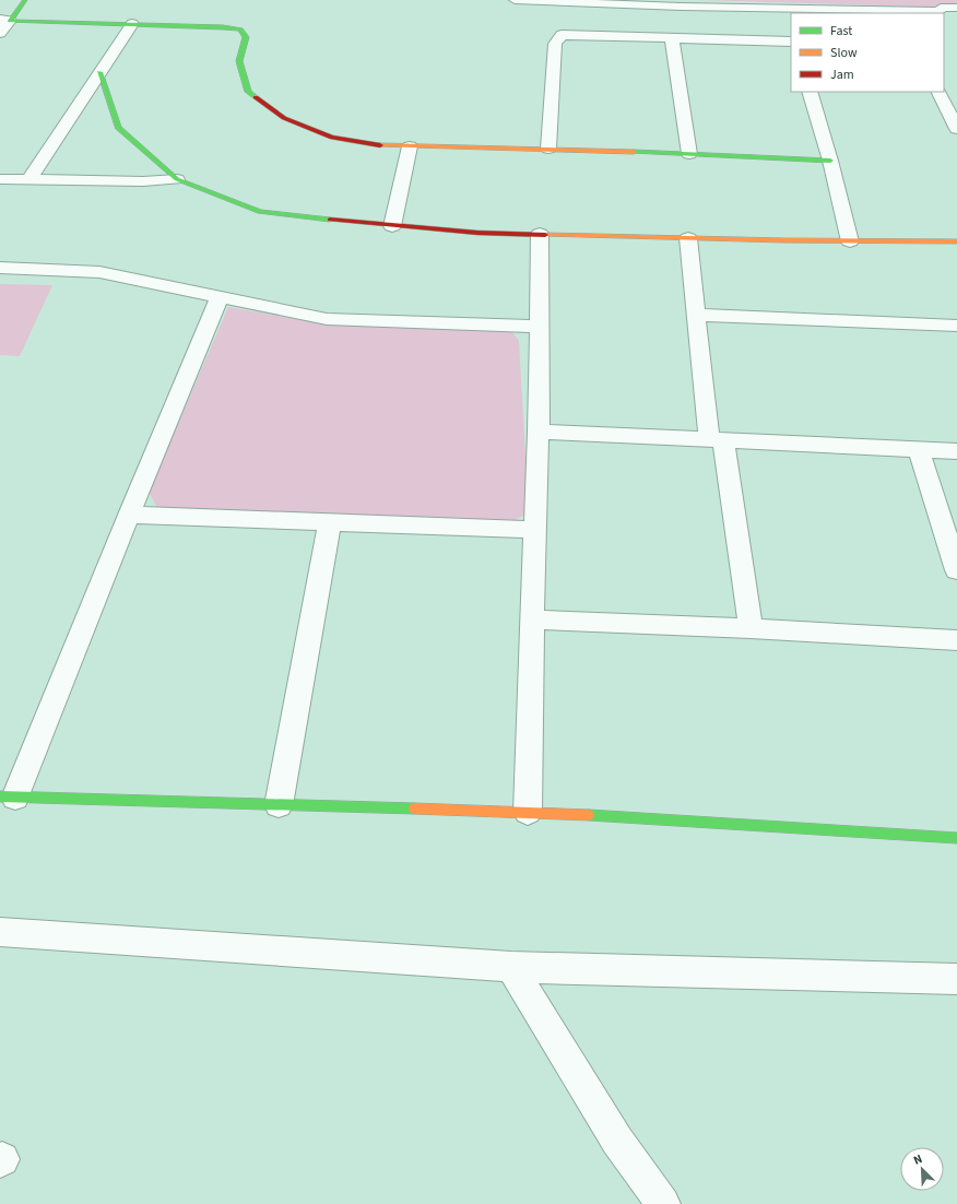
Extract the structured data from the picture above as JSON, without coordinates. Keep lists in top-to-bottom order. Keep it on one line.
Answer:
{"legend":["Fast","Slow","Jam"],"north":"top left"}
